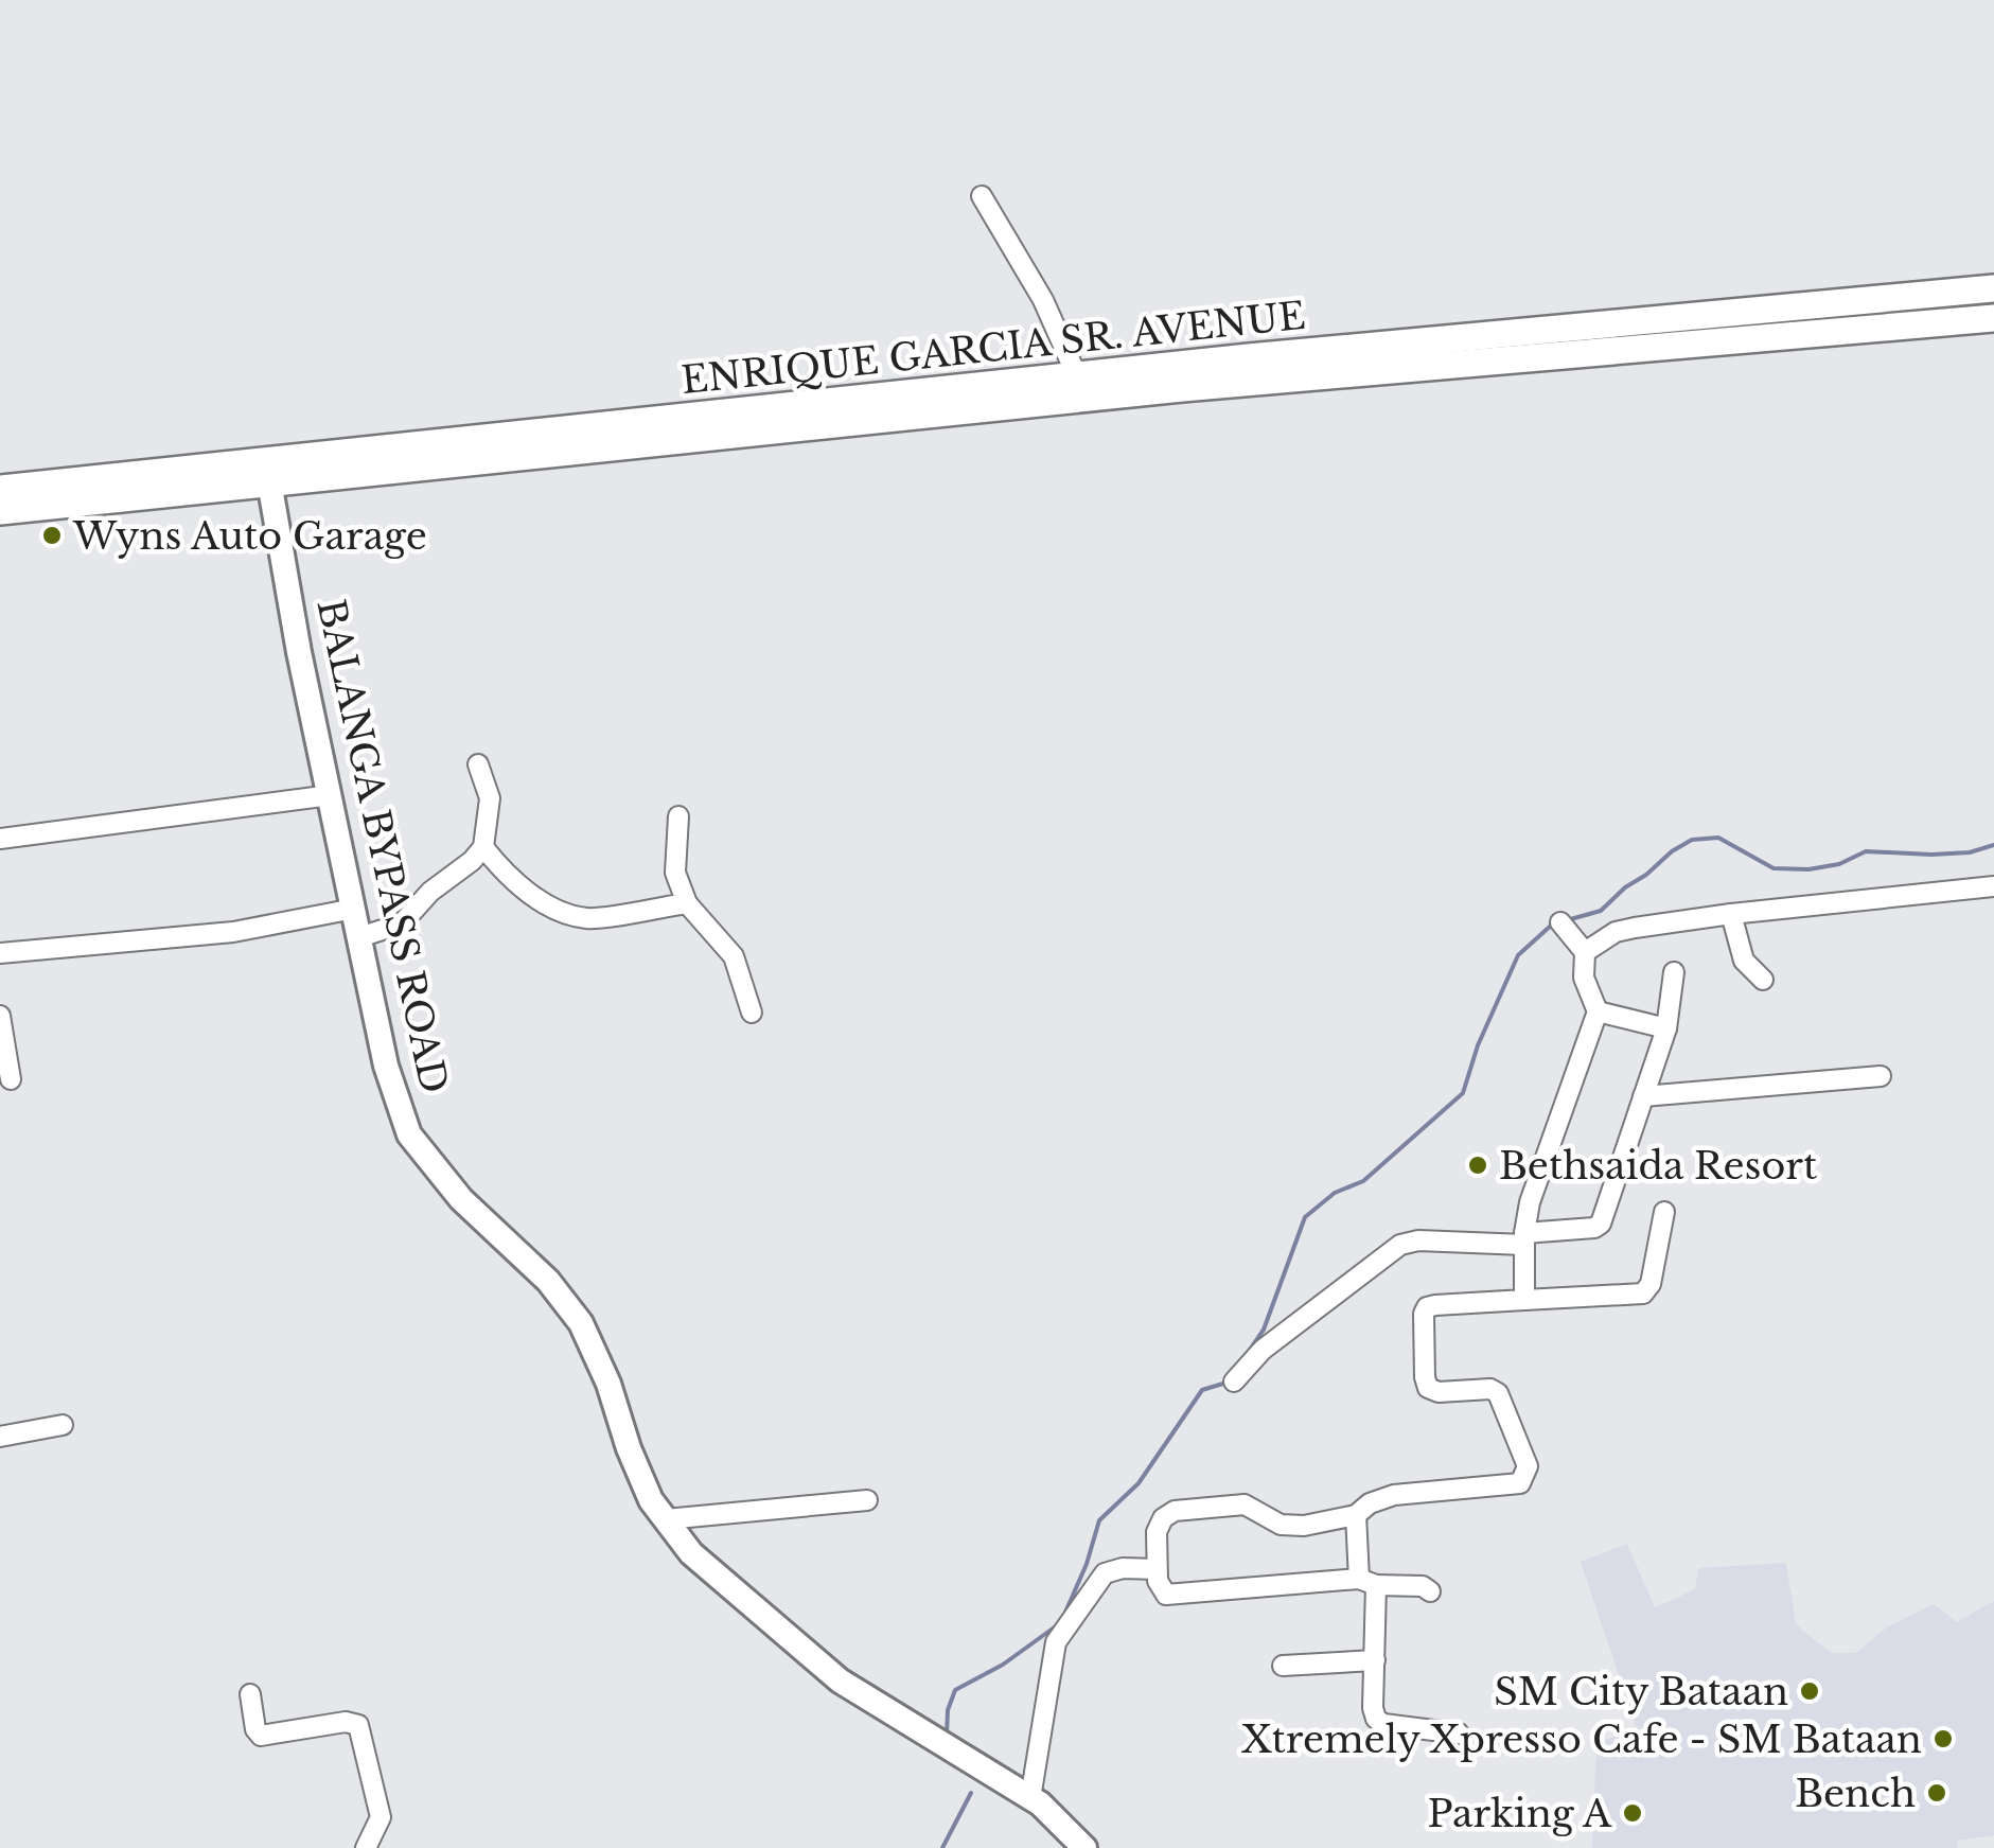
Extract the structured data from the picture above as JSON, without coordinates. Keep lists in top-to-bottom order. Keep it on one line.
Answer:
{"streets":{"main road":["ENRIQUE GARCIA SR. AVENUE"],"street":["BALANGA BYPASS ROAD"]},"crossings":[["ENRIQUE GARCIA SR. AVENUE","BALANGA BYPASS ROAD"]],"places":["Wyns Auto Garage","Bethsaida Resort","SM City Bataan","Xtremely Xpresso Cafe - SM Bataan","Bench","Parking A"]}
